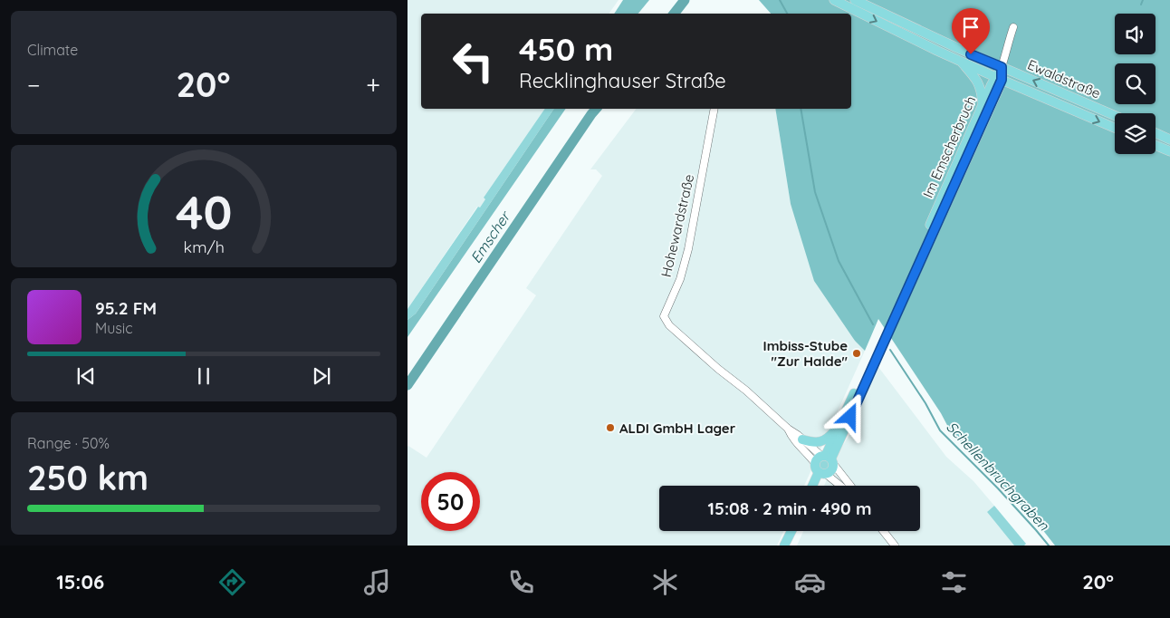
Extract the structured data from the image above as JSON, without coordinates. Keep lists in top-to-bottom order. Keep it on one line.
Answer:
{"streets":{"main road":["Ewaldstraße","Im Emscherbruch"],"street":["Hohewardstraße"]},"crossings":[["Ewaldstraße","Im Emscherbruch"],["Im Emscherbruch","Hohewardstraße"]],"water":["Emscher","Schellenbruchgraben"],"places":["Imbiss-Stube \"Zur Halde\"","ALDI GmbH Lager"],"page":{"tile":["Climate",["Range · 50%","250 km"]],"turn":["450 m","Recklinghauser Straße"],"heat":["−","20°","+"],"song":["95.2 FM","Music"],"limit":"50","trip":"15:08 · 2 min · 490 m","tabs":["15:06","20°"],"gauge":["40","km/h"]}}
